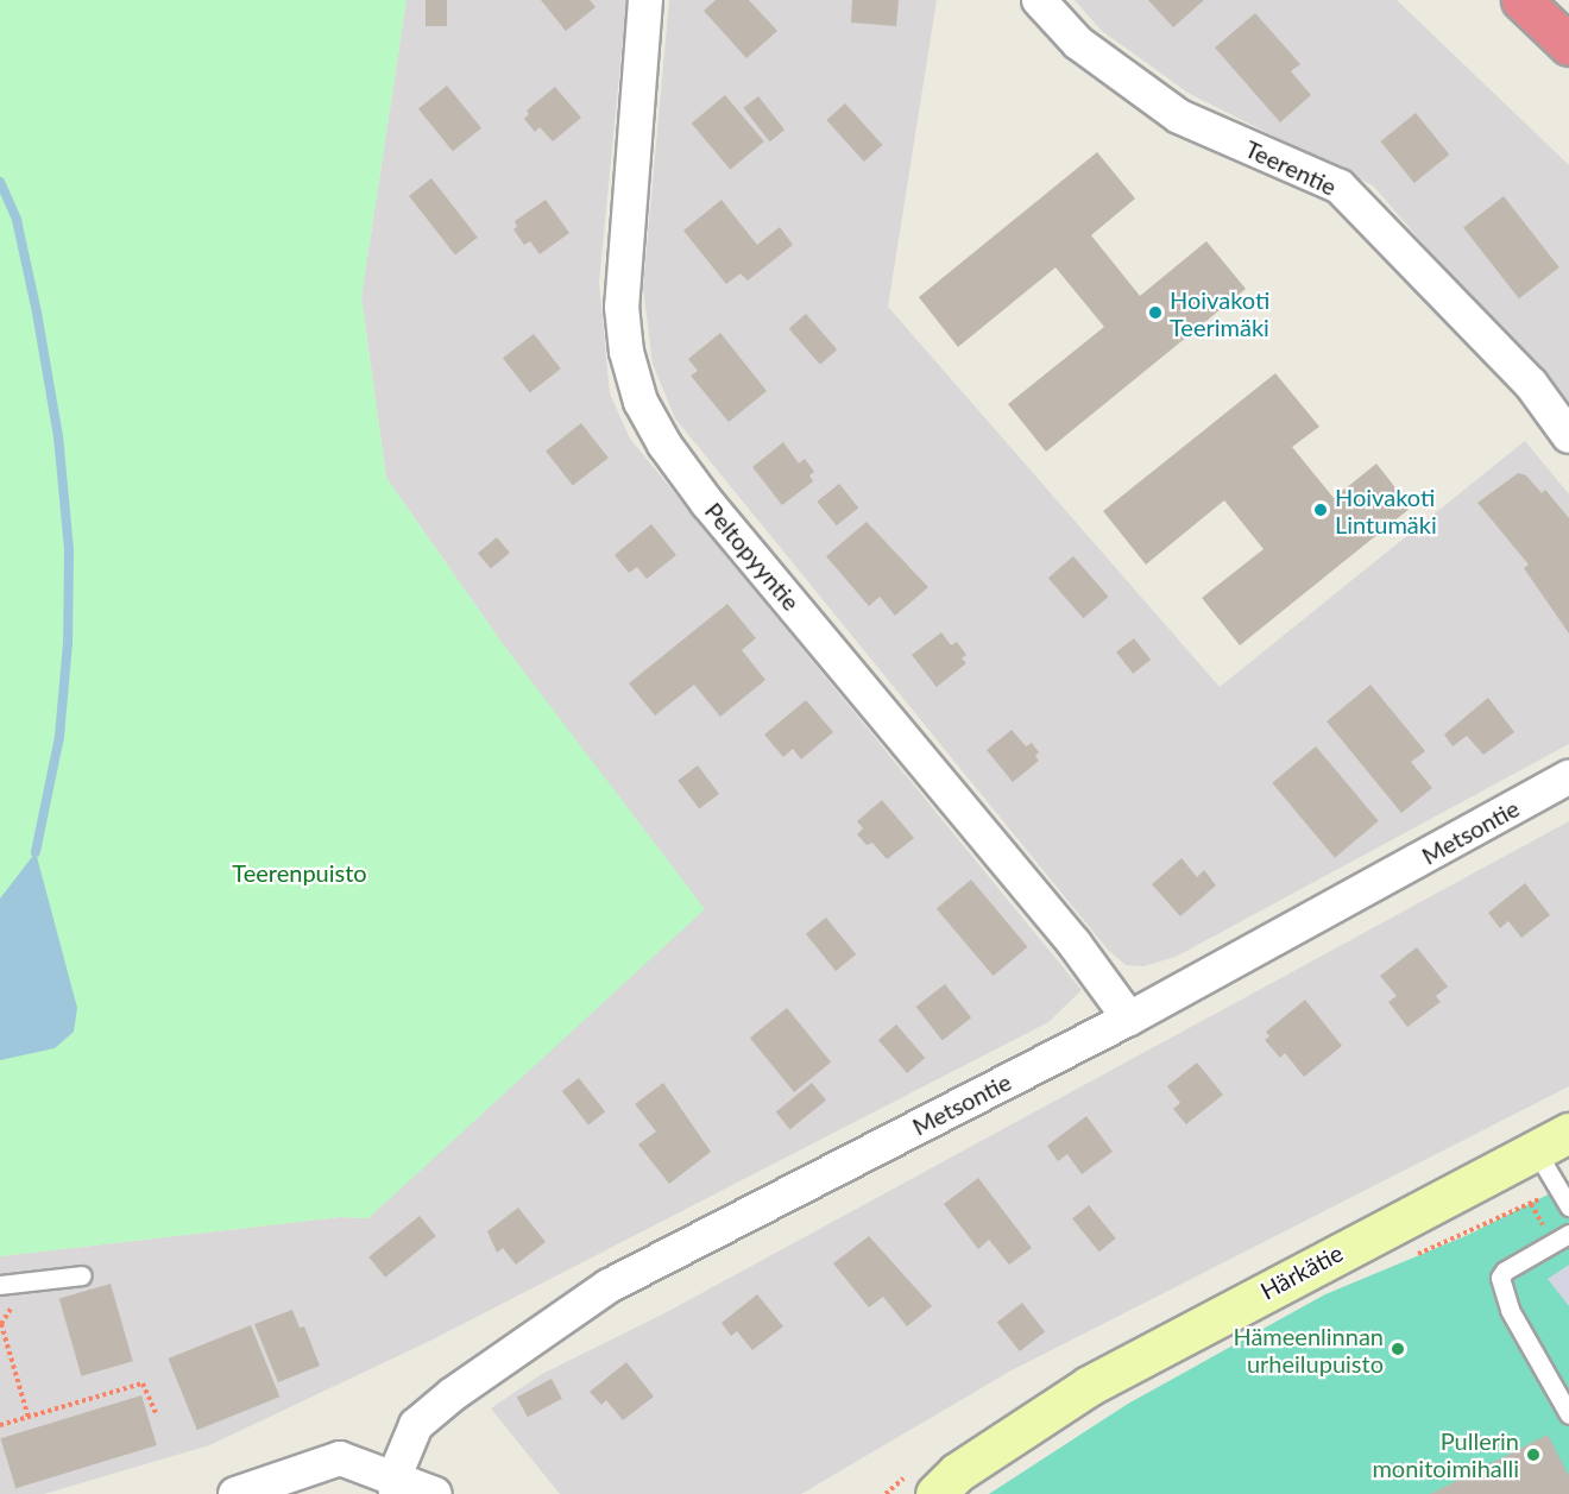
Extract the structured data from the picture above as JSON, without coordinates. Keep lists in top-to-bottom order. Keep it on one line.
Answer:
{"streets":{"main road":["Härkätie"],"street":["Teerentie","Peltopyyntie","Metsontie"]},"crossings":[["Peltopyyntie","Metsontie"]],"parks":["Teerenpuisto"],"places":["Hoivakoti Teerimäki","Hoivakoti Lintumäki","Hämeenlinnan urheilupuisto","Pullerin monitoimihalli"]}
